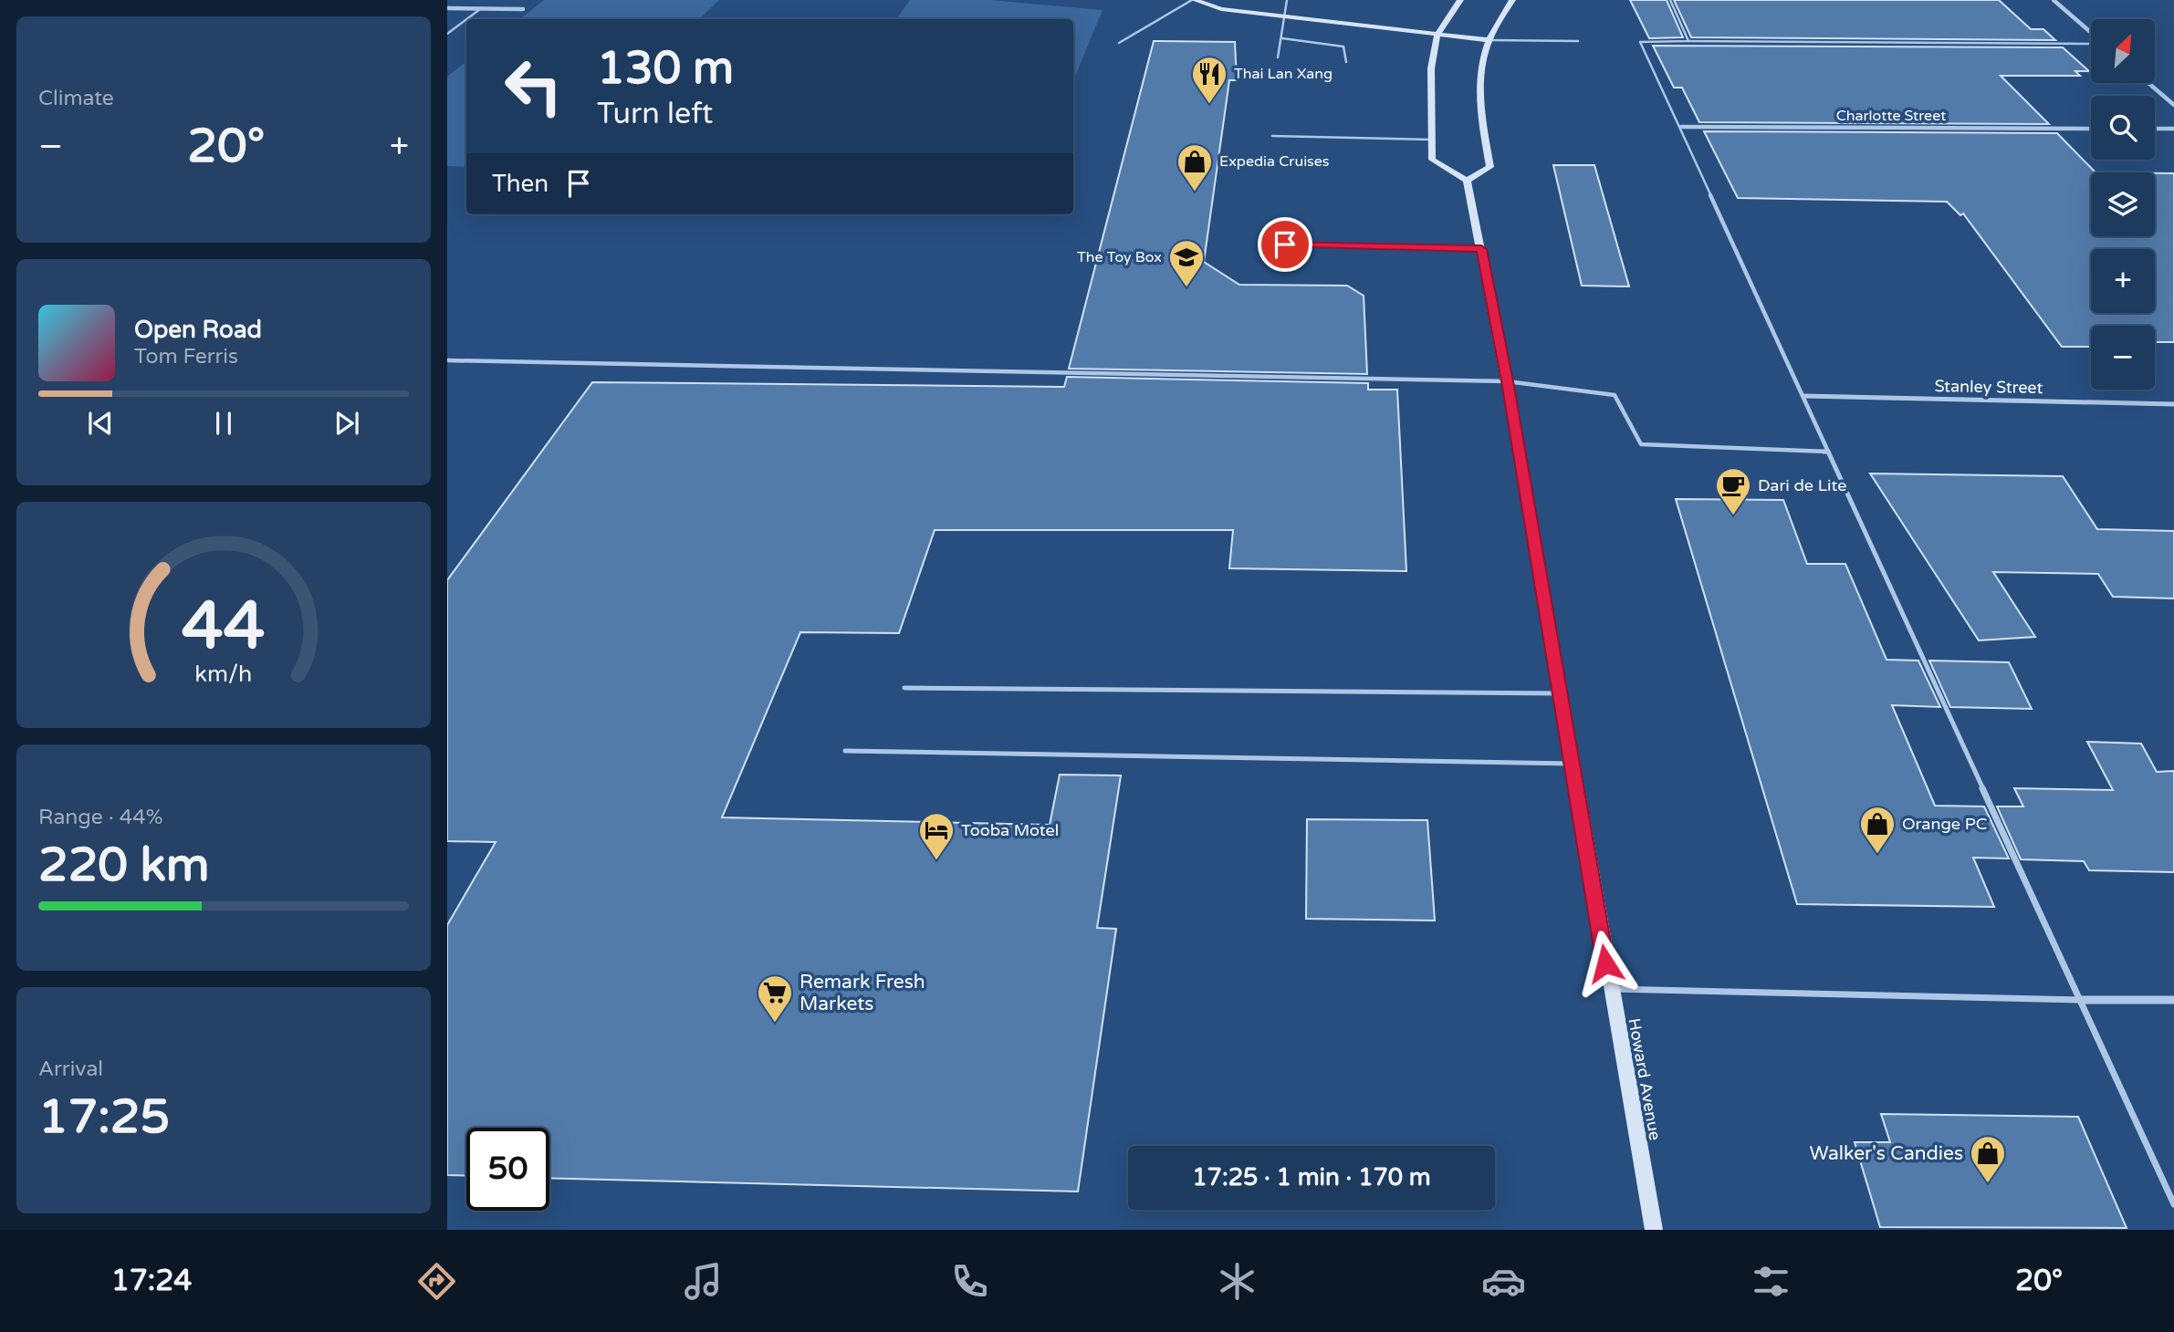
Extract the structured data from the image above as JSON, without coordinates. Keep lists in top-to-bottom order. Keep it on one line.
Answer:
{"streets":{"main road":["Howard Avenue"],"street":["Charlotte Street","Stanley Street"]},"places":{"restaurant":["Thai Lan Xang"],"shop":["Expedia Cruises","Orange PC","Walker's Candies"],"school or university":["The Toy Box"],"cafe":["Dari de Lite"],"hotel":["Tooba Motel"],"supermarket":["Remark Fresh Markets"]},"north":"top right","page":{"tile":["Climate",["Range · 44%","220 km"],["Arrival","17:25"]],"map_buttons":["+","−"],"turn":["130 m","Turn left"],"heat":["−","20°","+"],"then":"Then","song":["Open Road","Tom Ferris"],"limit":"50","trip":"17:25 · 1 min · 170 m","tabs":["17:24","20°"],"gauge":["44","km/h"]}}
